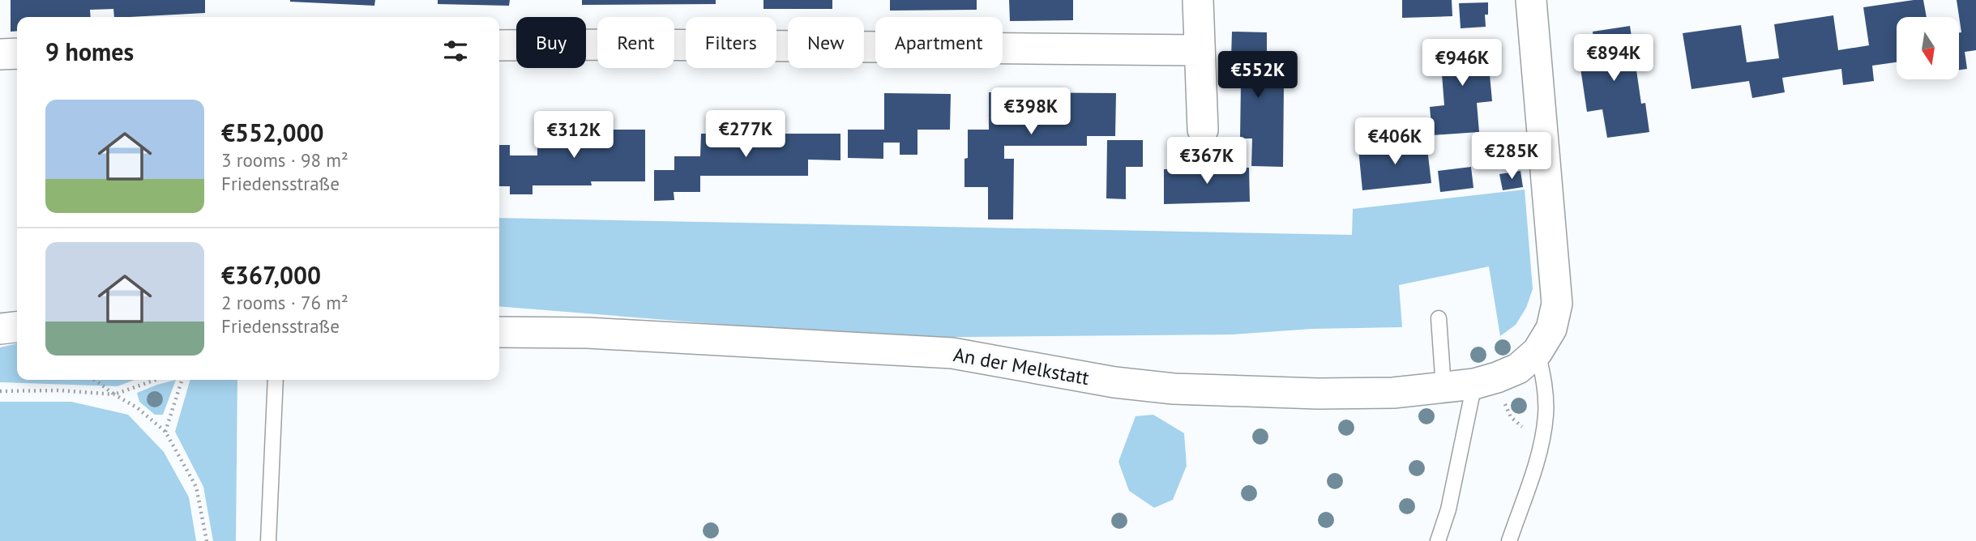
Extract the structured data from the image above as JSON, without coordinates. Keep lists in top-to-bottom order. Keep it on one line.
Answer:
{"streets":{"street":["An der Melkstatt"]},"north":"bottom","page":{"chip":["Buy","Rent","Filters","New","Apartment"],"heading":"9 homes","price":["€894K","€946K","€552K","€398K","€277K","€312K","€406K","€285K","€367K"],"list":[{"name":"€552,000","note":"3 rooms · 98 m² · Friedensstraße"},{"name":"€367,000","note":"2 rooms · 76 m² · Friedensstraße"}]}}
